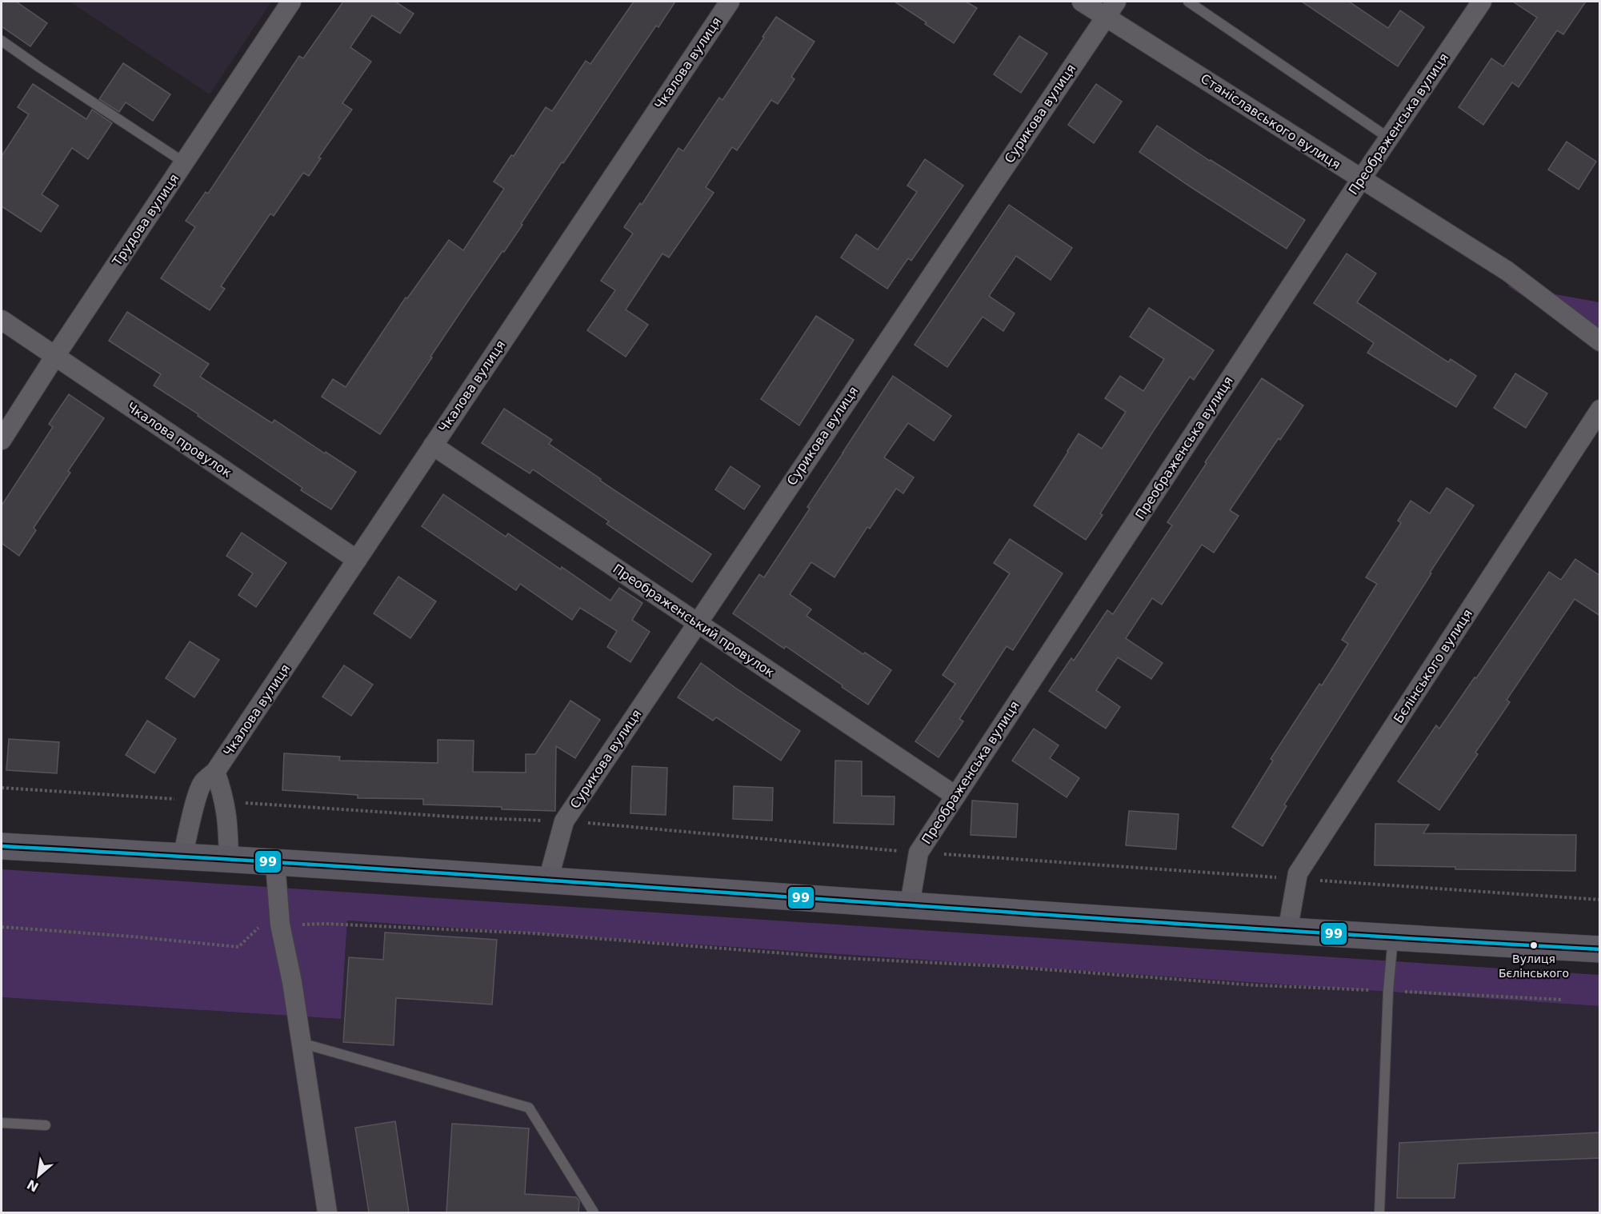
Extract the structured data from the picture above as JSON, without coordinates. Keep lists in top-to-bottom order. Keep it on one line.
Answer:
{"streets":{"street":["Чкалова вулиця","Сурикова вулиця","Станіславського вулиця","Преображенська вулиця","Трудова вулиця","Чкалова провулок","Преображенський провулок","Бєлінського вулиця"]},"crossings":[["Чкалова вулиця","Чкалова провулок"],["Чкалова вулиця","Преображенський провулок"],["Сурикова вулиця","Станіславського вулиця"],["Сурикова вулиця","Преображенський провулок"],["Станіславського вулиця","Преображенська вулиця"],["Преображенська вулиця","Преображенський провулок"],["Трудова вулиця","Чкалова провулок"]],"places":["Вулиця Бєлінського"],"lines":["transit line 99"],"north":"bottom left"}
